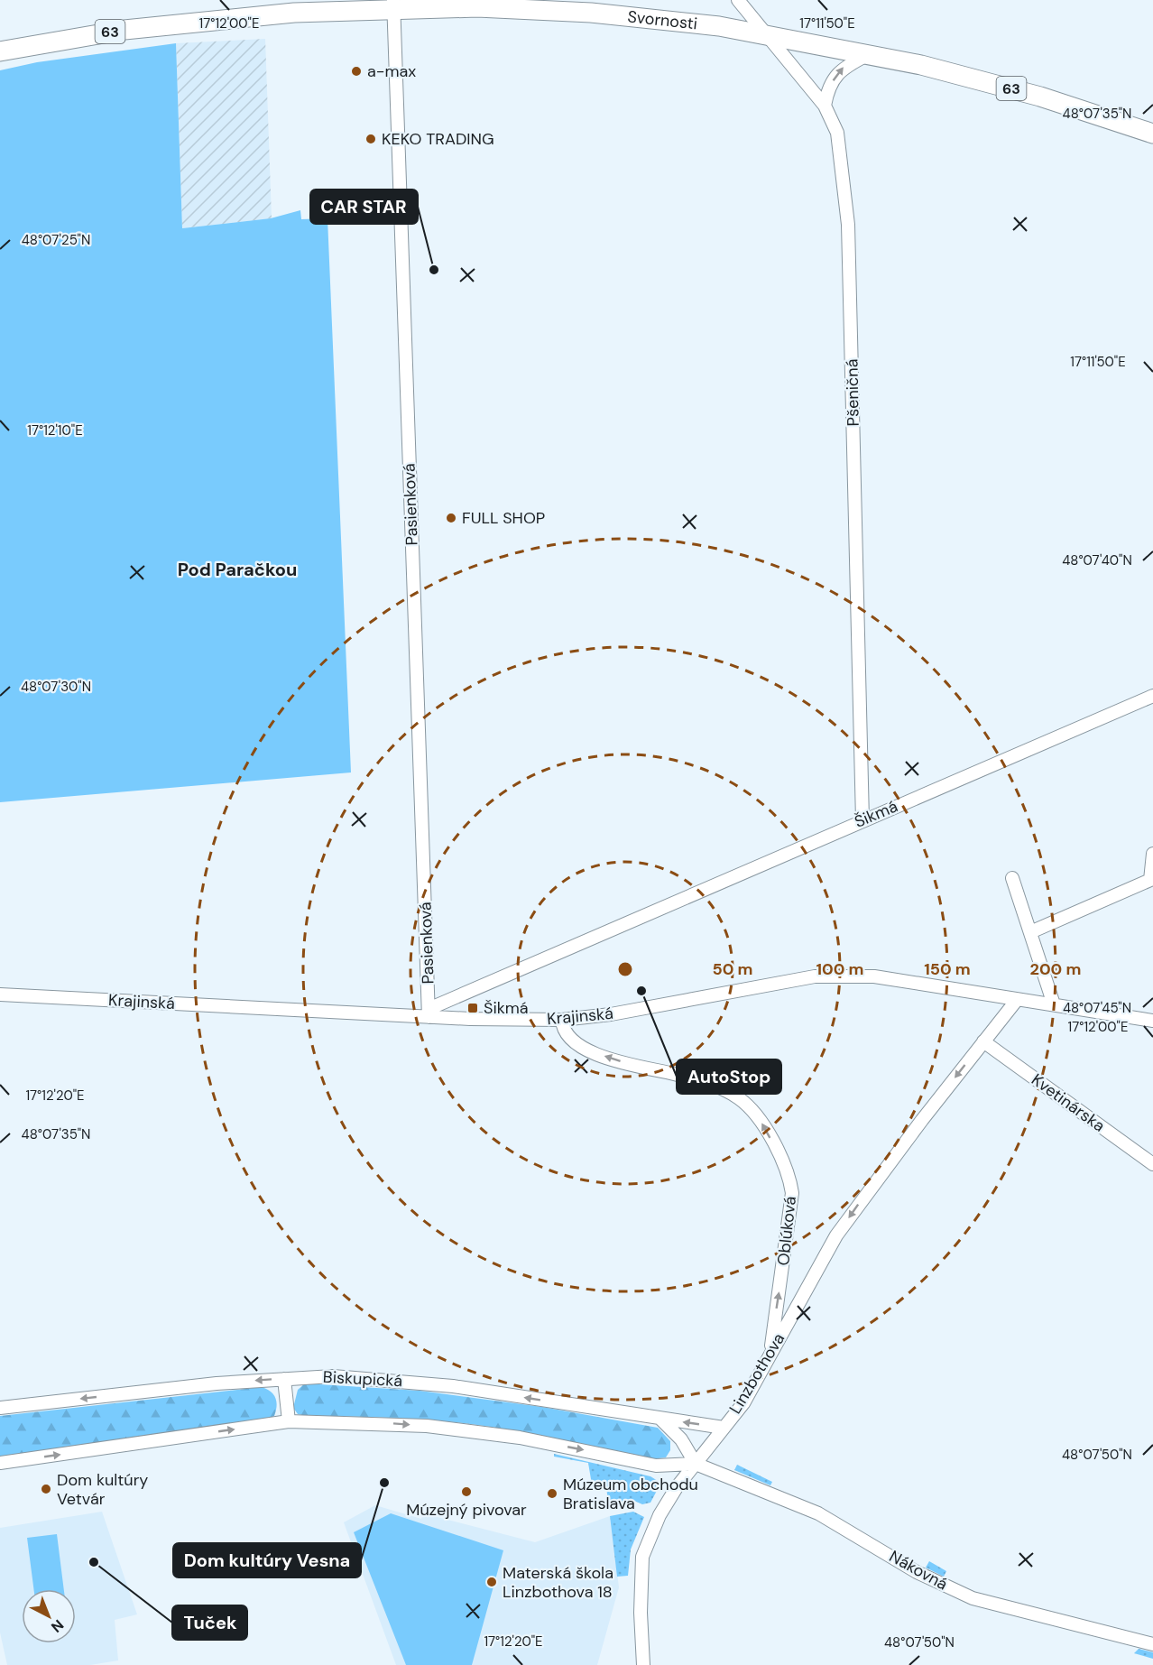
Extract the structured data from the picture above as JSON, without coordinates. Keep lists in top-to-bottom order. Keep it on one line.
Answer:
{"streets":{"main road":["Svornosti","63"],"street":["Pšeničná","Pasienková","Šikmá","Krajinská","Kvetinárska","Oblúková","Linzbothova","Biskupická","Nákovná"]},"crossings":[["Svornosti","Pšeničná"],["Svornosti","Pasienková"],["Pšeničná","Šikmá"],["Pasienková","Šikmá"],["Pasienková","Krajinská"],["Šikmá","Krajinská"],["Krajinská","Oblúková"],["Krajinská","Linzbothova"],["Kvetinárska","Linzbothova"],["Oblúková","Linzbothova"],["Linzbothova","Biskupická"],["Linzbothova","Nákovná"]],"one_way":["Oblúková","Linzbothova"],"districts":["Pod Paračkou"],"places":{"other":["a-max","KEKO TRADING","CAR STAR","FULL SHOP","AutoStop","Dom kultúry Vesna","Dom kultúry Vetvár","Múzejný pivovar","Múzeum obchodu Bratislava","Tuček","Materská škola Linzbothova 18"],"transit":["Šikmá"]},"north":"bottom right","coordinates":["17°12'00\"E","17°11'50\"E","48°07'35\"N","48°07'25\"N","17°12'10\"E","48°07'40\"N","48°07'30\"N","48°07'45\"N","17°12'20\"E","48°07'50\"N"],"rings":["50 m","100 m","150 m","200 m"]}
